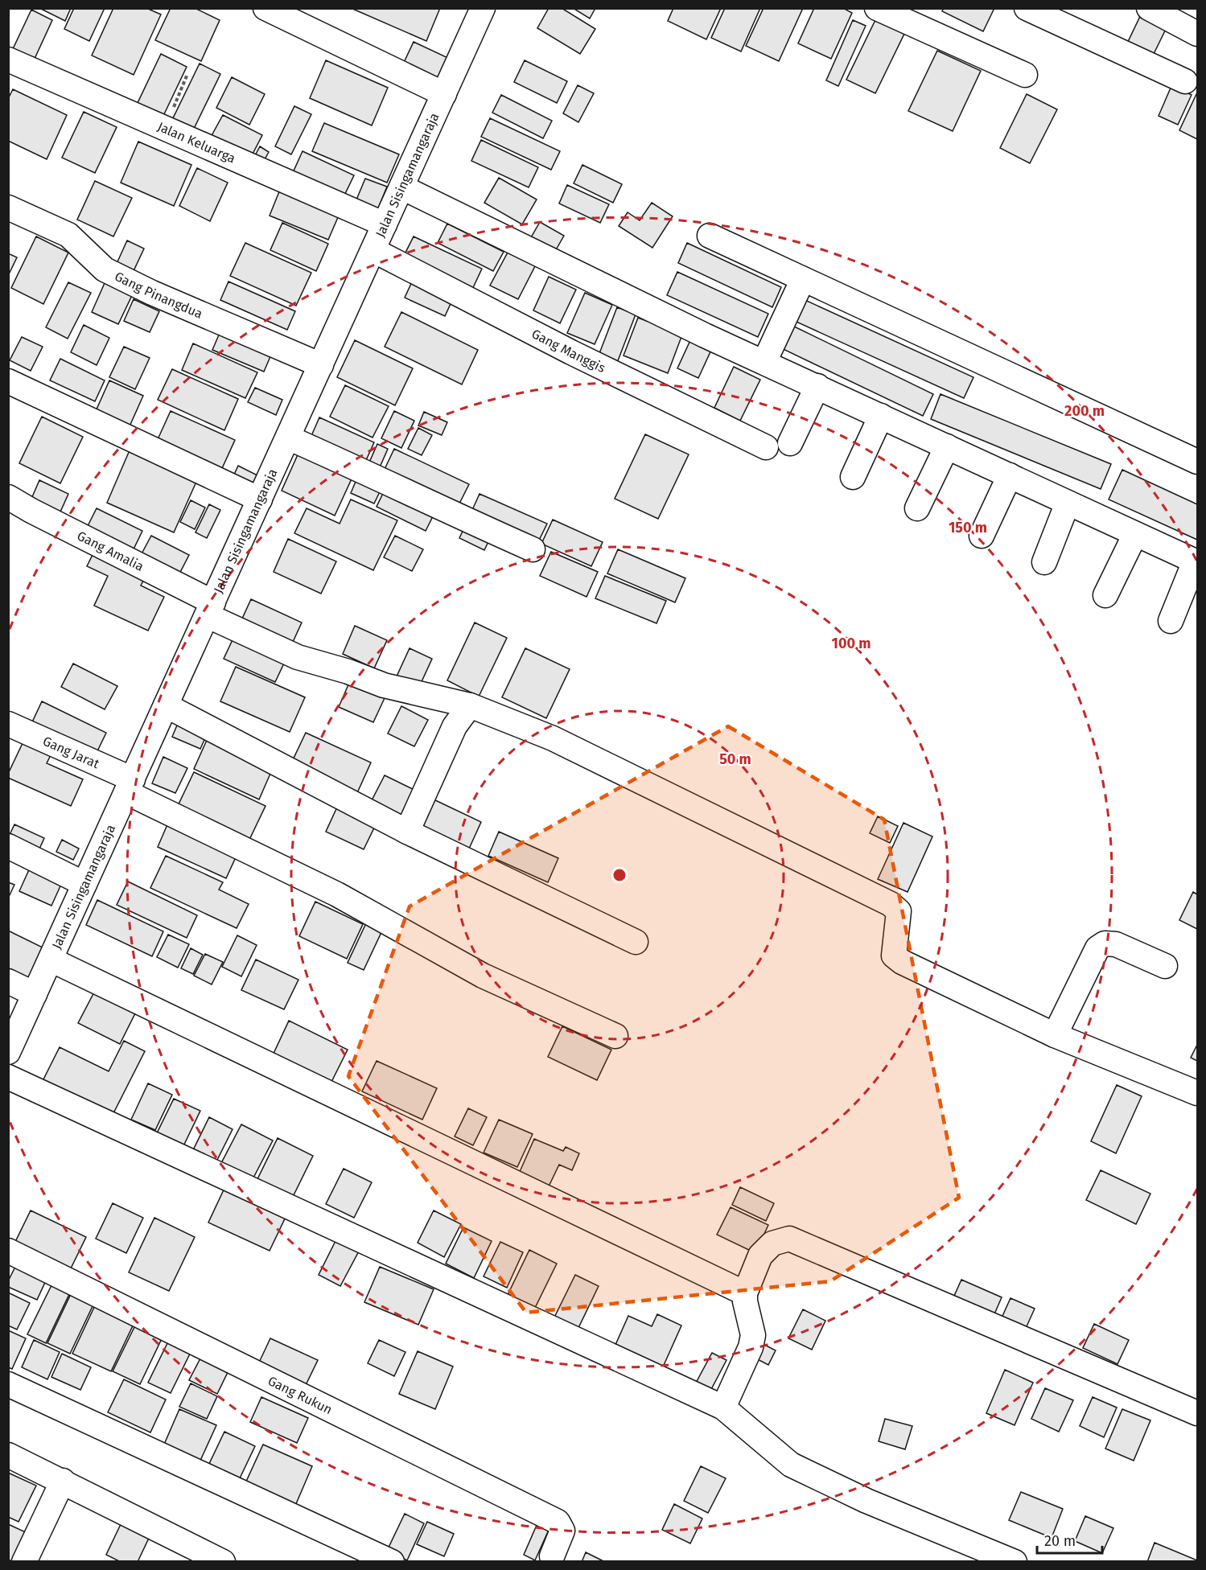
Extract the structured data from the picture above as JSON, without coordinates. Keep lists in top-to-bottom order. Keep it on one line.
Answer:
{"streets":{"street":["Jalan Keluarga","Jalan Sisingamangaraja","Gang Pinangdua","Gang Manggis","Gang Amalia","Gang Jarat","Gang Rukun"]},"crossings":[["Jalan Keluarga","Jalan Sisingamangaraja"],["Jalan Sisingamangaraja","Gang Pinangdua"],["Jalan Sisingamangaraja","Gang Manggis"],["Jalan Sisingamangaraja","Gang Amalia"],["Jalan Sisingamangaraja","Gang Jarat"]],"scale_bar":"20 m","rings":["200 m","150 m","100 m","50 m"]}
